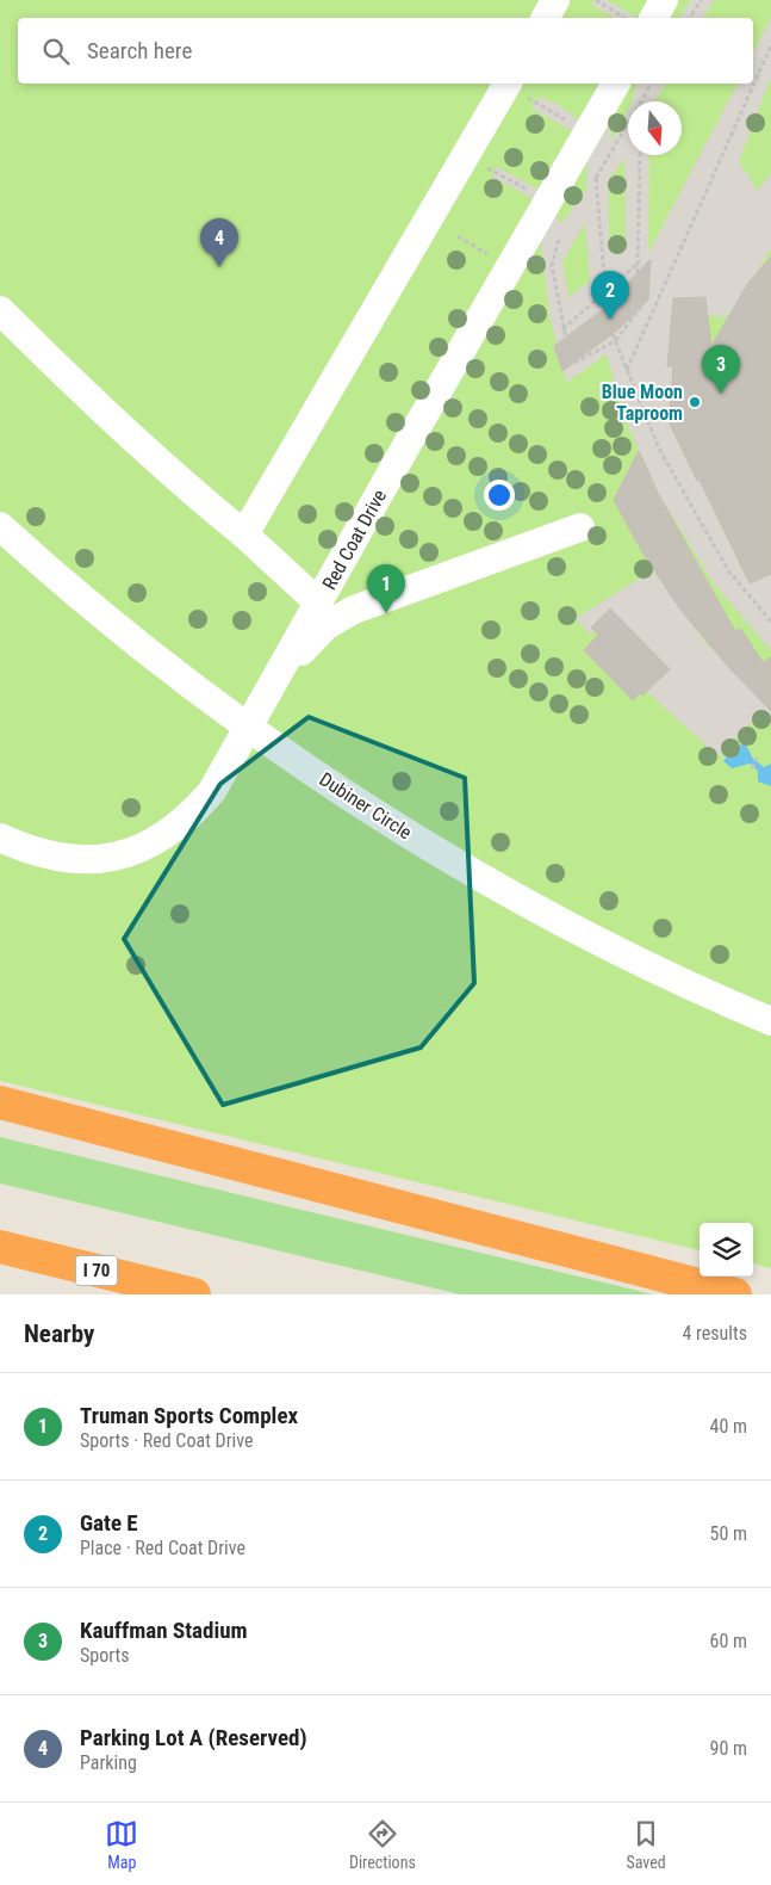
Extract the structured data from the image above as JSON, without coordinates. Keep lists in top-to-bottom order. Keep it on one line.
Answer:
{"streets":{"highway":["I 70"],"street":["Red Coat Drive","Dubiner Circle"]},"places":["Blue Moon Taproom"],"north":"bottom","page":{"search":"Search here","pins":["4","2","3","1"],"heading":["Nearby","4 results"],"list":[{"mark":"1","name":"Truman Sports Complex","note":"Sports · Red Coat Drive","value":"40 m"},{"mark":"2","name":"Gate E","note":"Place · Red Coat Drive","value":"50 m"},{"mark":"3","name":"Kauffman Stadium","note":"Sports","value":"60 m"},{"mark":"4","name":"Parking Lot A (Reserved)","note":"Parking","value":"90 m"}],"nav":["Map","Directions","Saved"]}}
